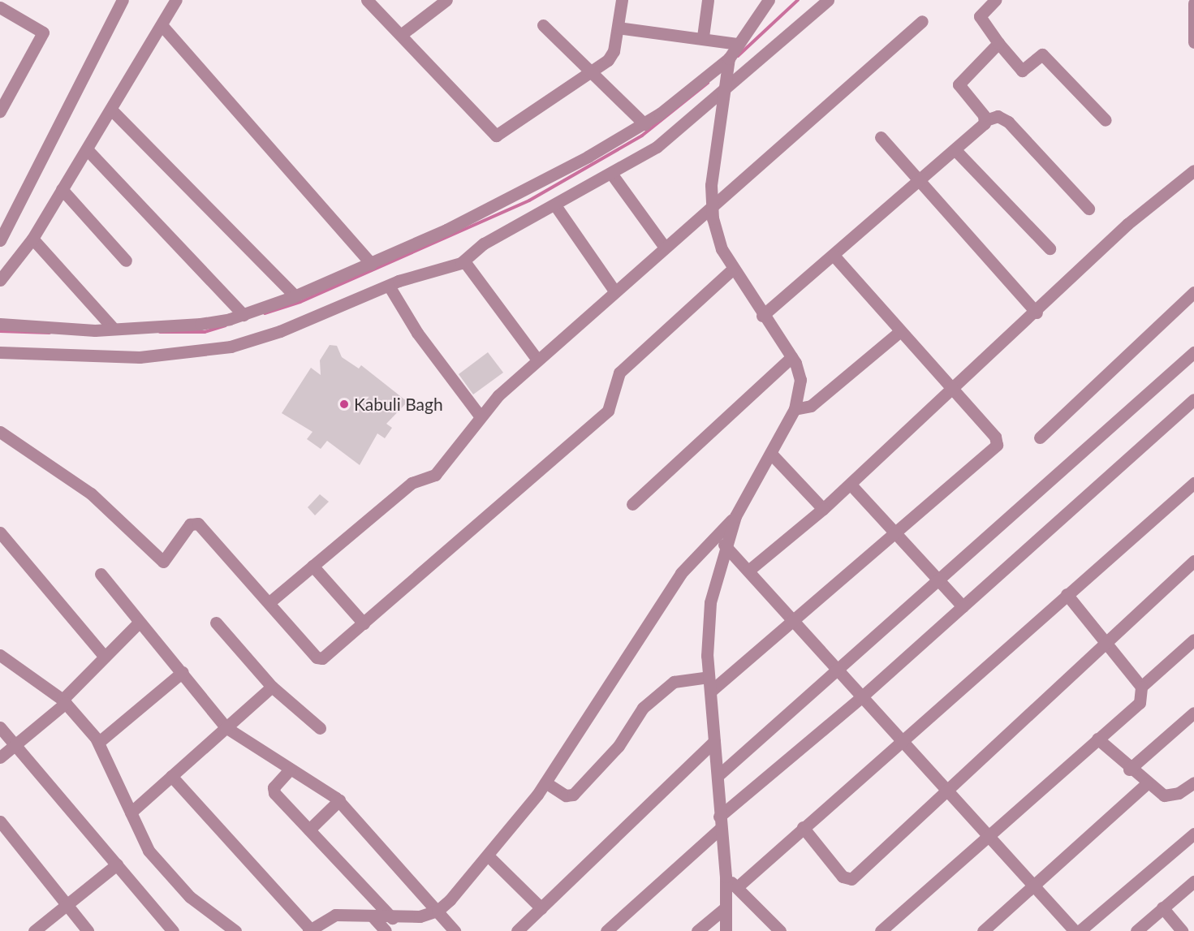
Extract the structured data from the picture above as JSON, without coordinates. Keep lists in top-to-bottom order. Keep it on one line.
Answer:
{"places":["Kabuli Bagh"]}
